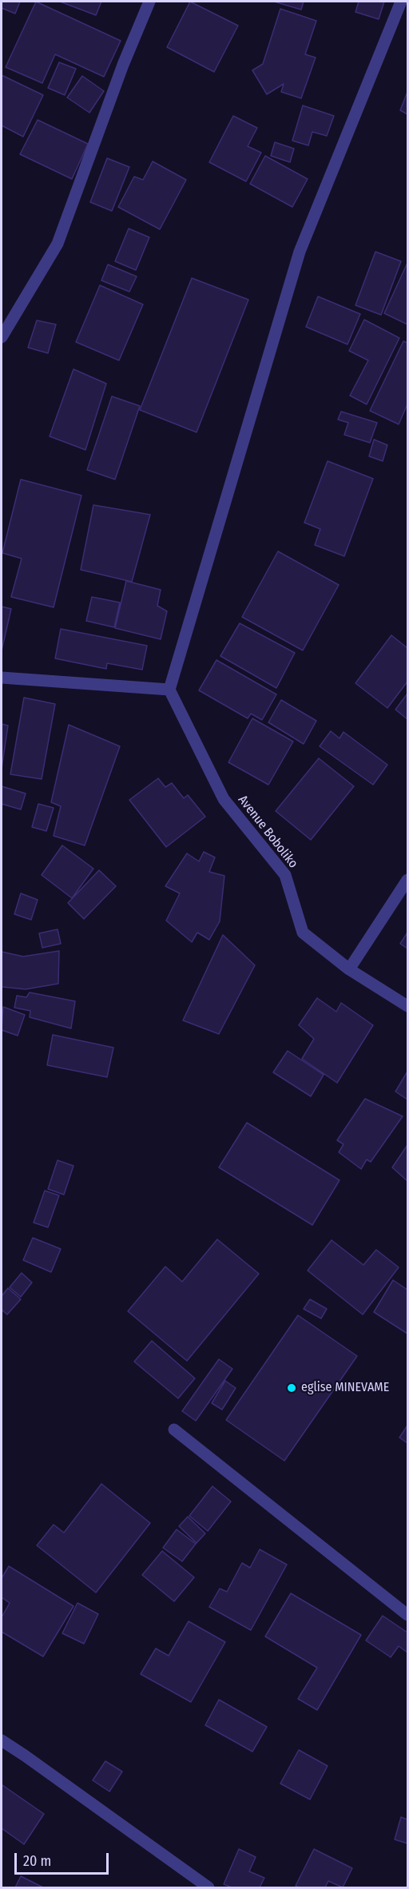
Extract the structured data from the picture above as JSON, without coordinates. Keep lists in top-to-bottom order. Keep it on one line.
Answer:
{"streets":{"street":["Avenue Boboliko"]},"places":["eglise MINEVAME"],"scale_bar":"20 m"}
